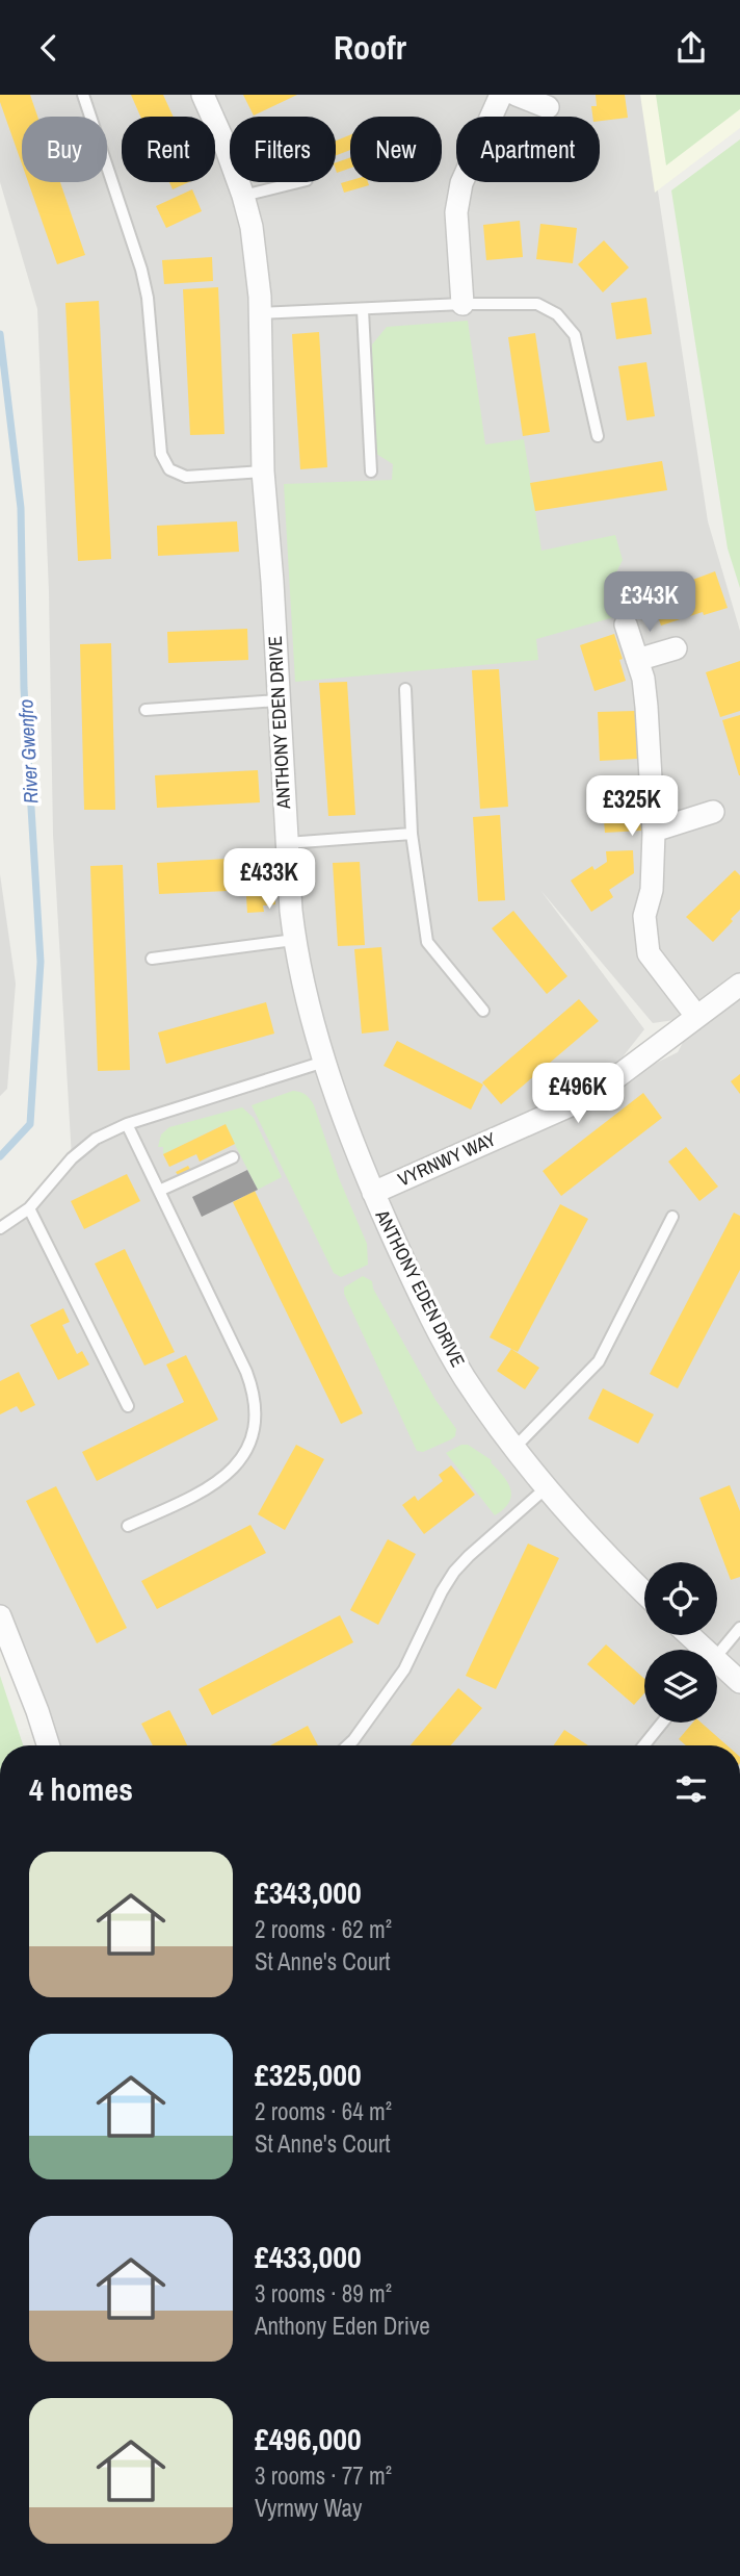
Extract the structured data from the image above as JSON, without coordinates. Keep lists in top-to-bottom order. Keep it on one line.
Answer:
{"streets":{"street":["ANTHONY EDEN DRIVE","VYRNWY WAY"]},"crossings":[["ANTHONY EDEN DRIVE","VYRNWY WAY"]],"water":["River Gwenfro"],"page":{"header":"Roofr","chip":["Buy","Rent","Filters","New","Apartment"],"price":["£343K","£325K","£433K","£496K"],"heading":"4 homes","list":[{"name":"£343,000","note":"2 rooms · 62 m² · St Anne's Court"},{"name":"£325,000","note":"2 rooms · 64 m² · St Anne's Court"},{"name":"£433,000","note":"3 rooms · 89 m² · Anthony Eden Drive"},{"name":"£496,000","note":"3 rooms · 77 m² · Vyrnwy Way"}]}}
